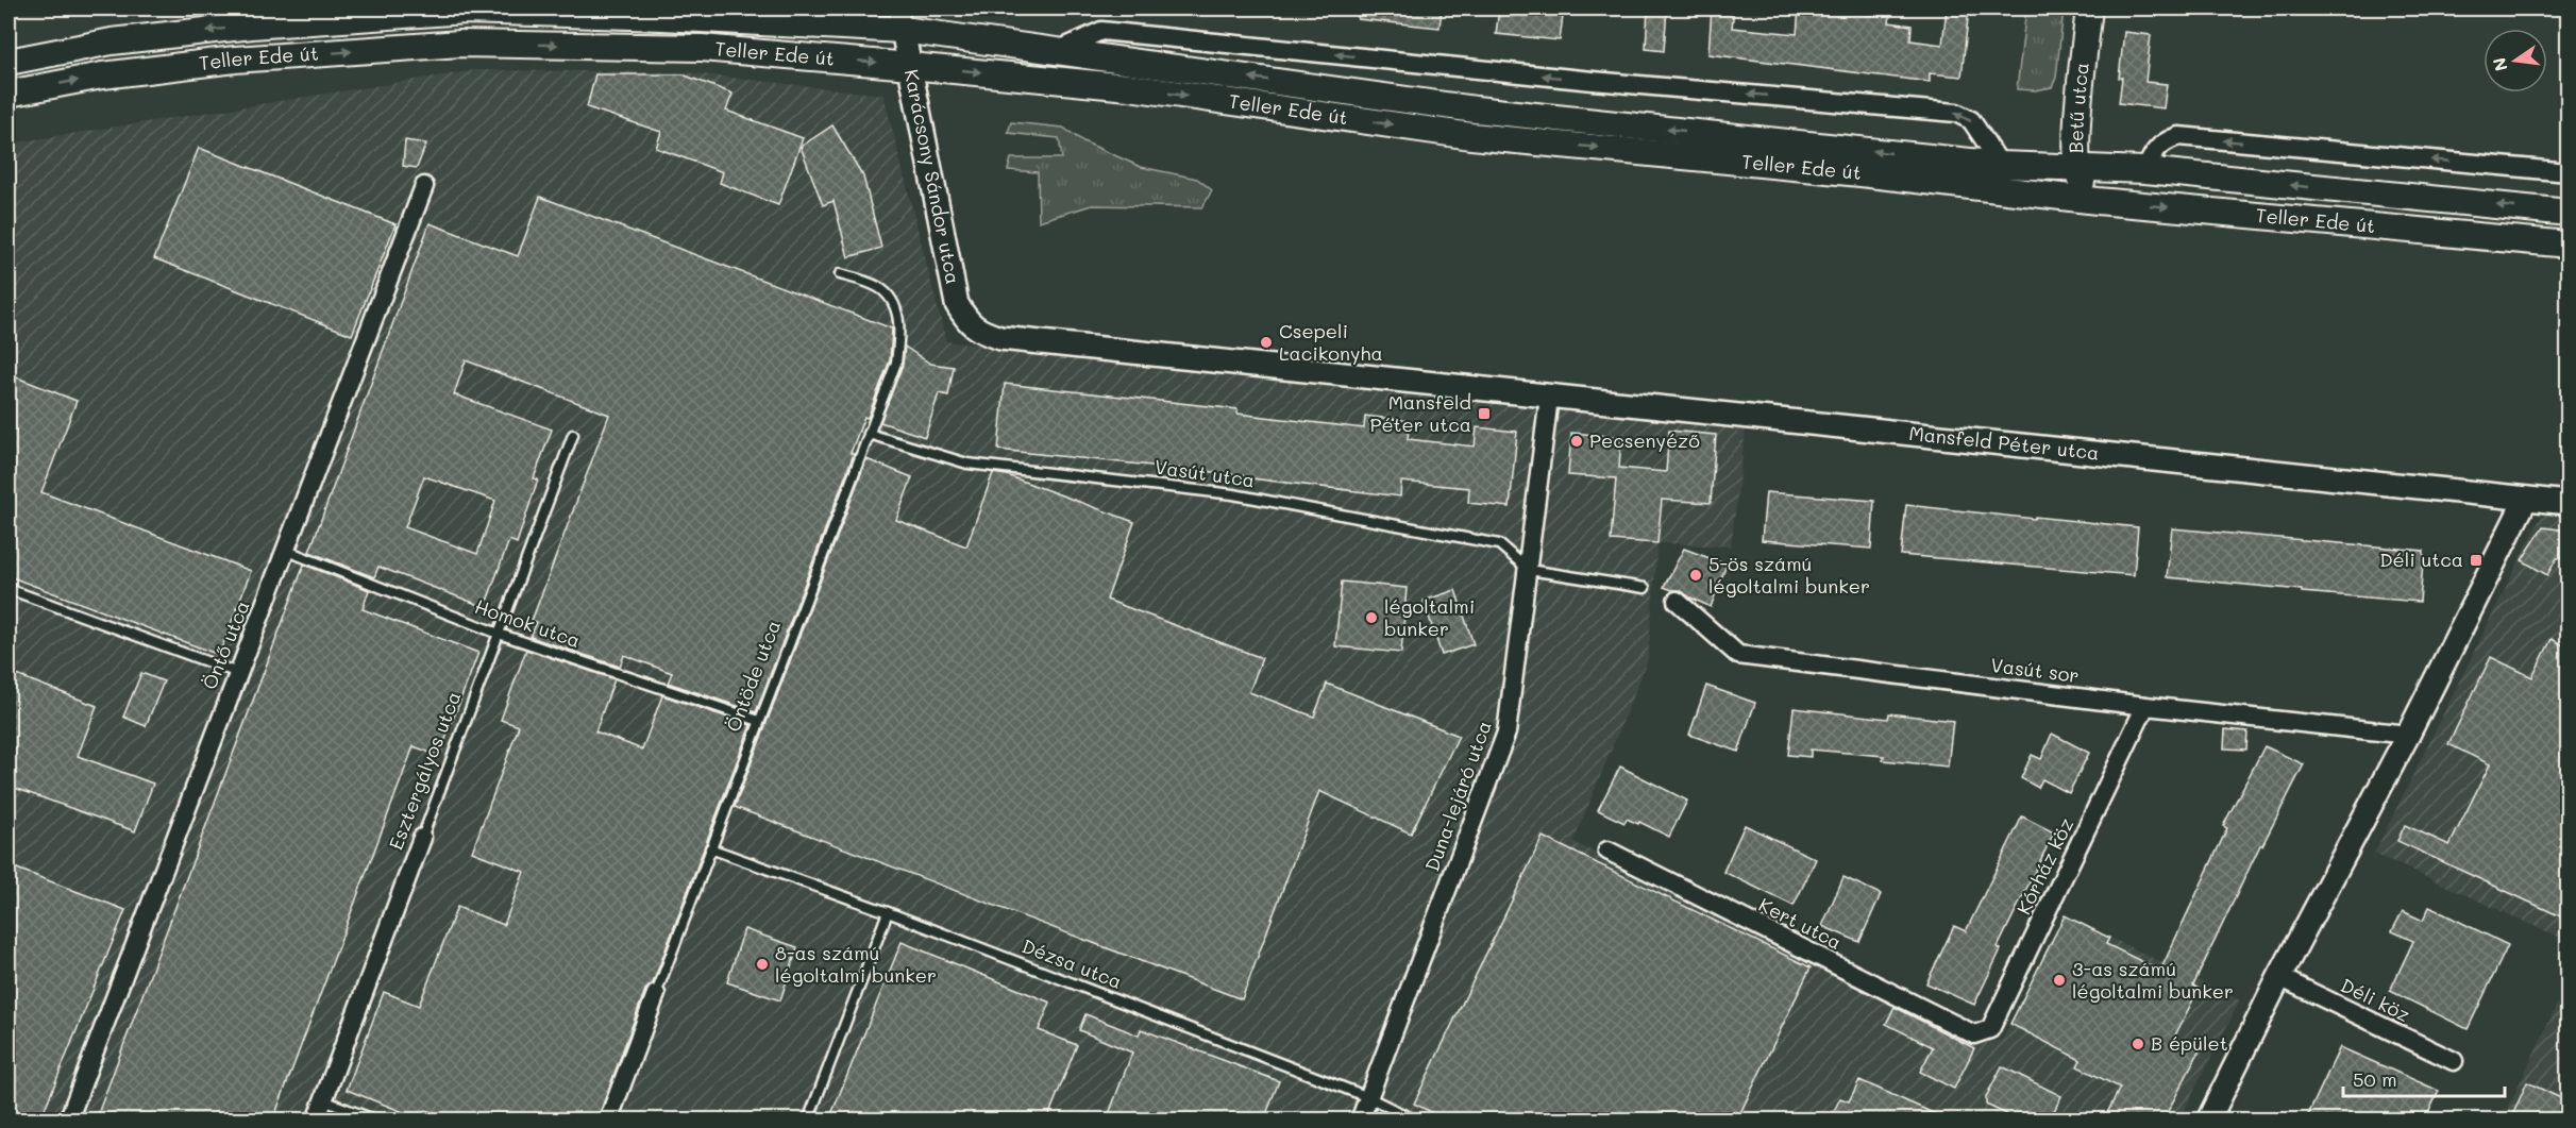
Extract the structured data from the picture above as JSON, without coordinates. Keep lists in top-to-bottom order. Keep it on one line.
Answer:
{"streets":{"main road":["Teller Ede út","Betű utca"],"street":["Karácsony Sándor utca","Mansfeld Péter utca","Öntő utca","Vasút sor","Öntöde utca","Esztergályos utca","Duna-lejáró utca","Kórház köz","Kert utca","Déli köz"],"lane":["Vasút utca","Homok utca","Dézsa utca"]},"crossings":[["Teller Ede út","Betű utca"],["Teller Ede út","Karácsony Sándor utca"],["Karácsony Sándor utca","Mansfeld Péter utca"],["Mansfeld Péter utca","Duna-lejáró utca"],["Vasút utca","Öntöde utca"],["Vasút utca","Duna-lejáró utca"],["Homok utca","Öntő utca"],["Homok utca","Öntöde utca"],["Homok utca","Esztergályos utca"],["Vasút sor","Kórház köz"],["Öntöde utca","Dézsa utca"],["Duna-lejáró utca","Dézsa utca"],["Kórház köz","Kert utca"]],"places":{"other":["Csepeli Lacikonyha","Pecsenyéző","5-ös számú légoltalmi bunker","légoltalmi bunker","8-as számú légoltalmi bunker","3-as számú légoltalmi bunker","B épület"],"transit":["Mansfeld Péter utca","Déli utca"]},"scale_bar":"50 m","north":"left"}
